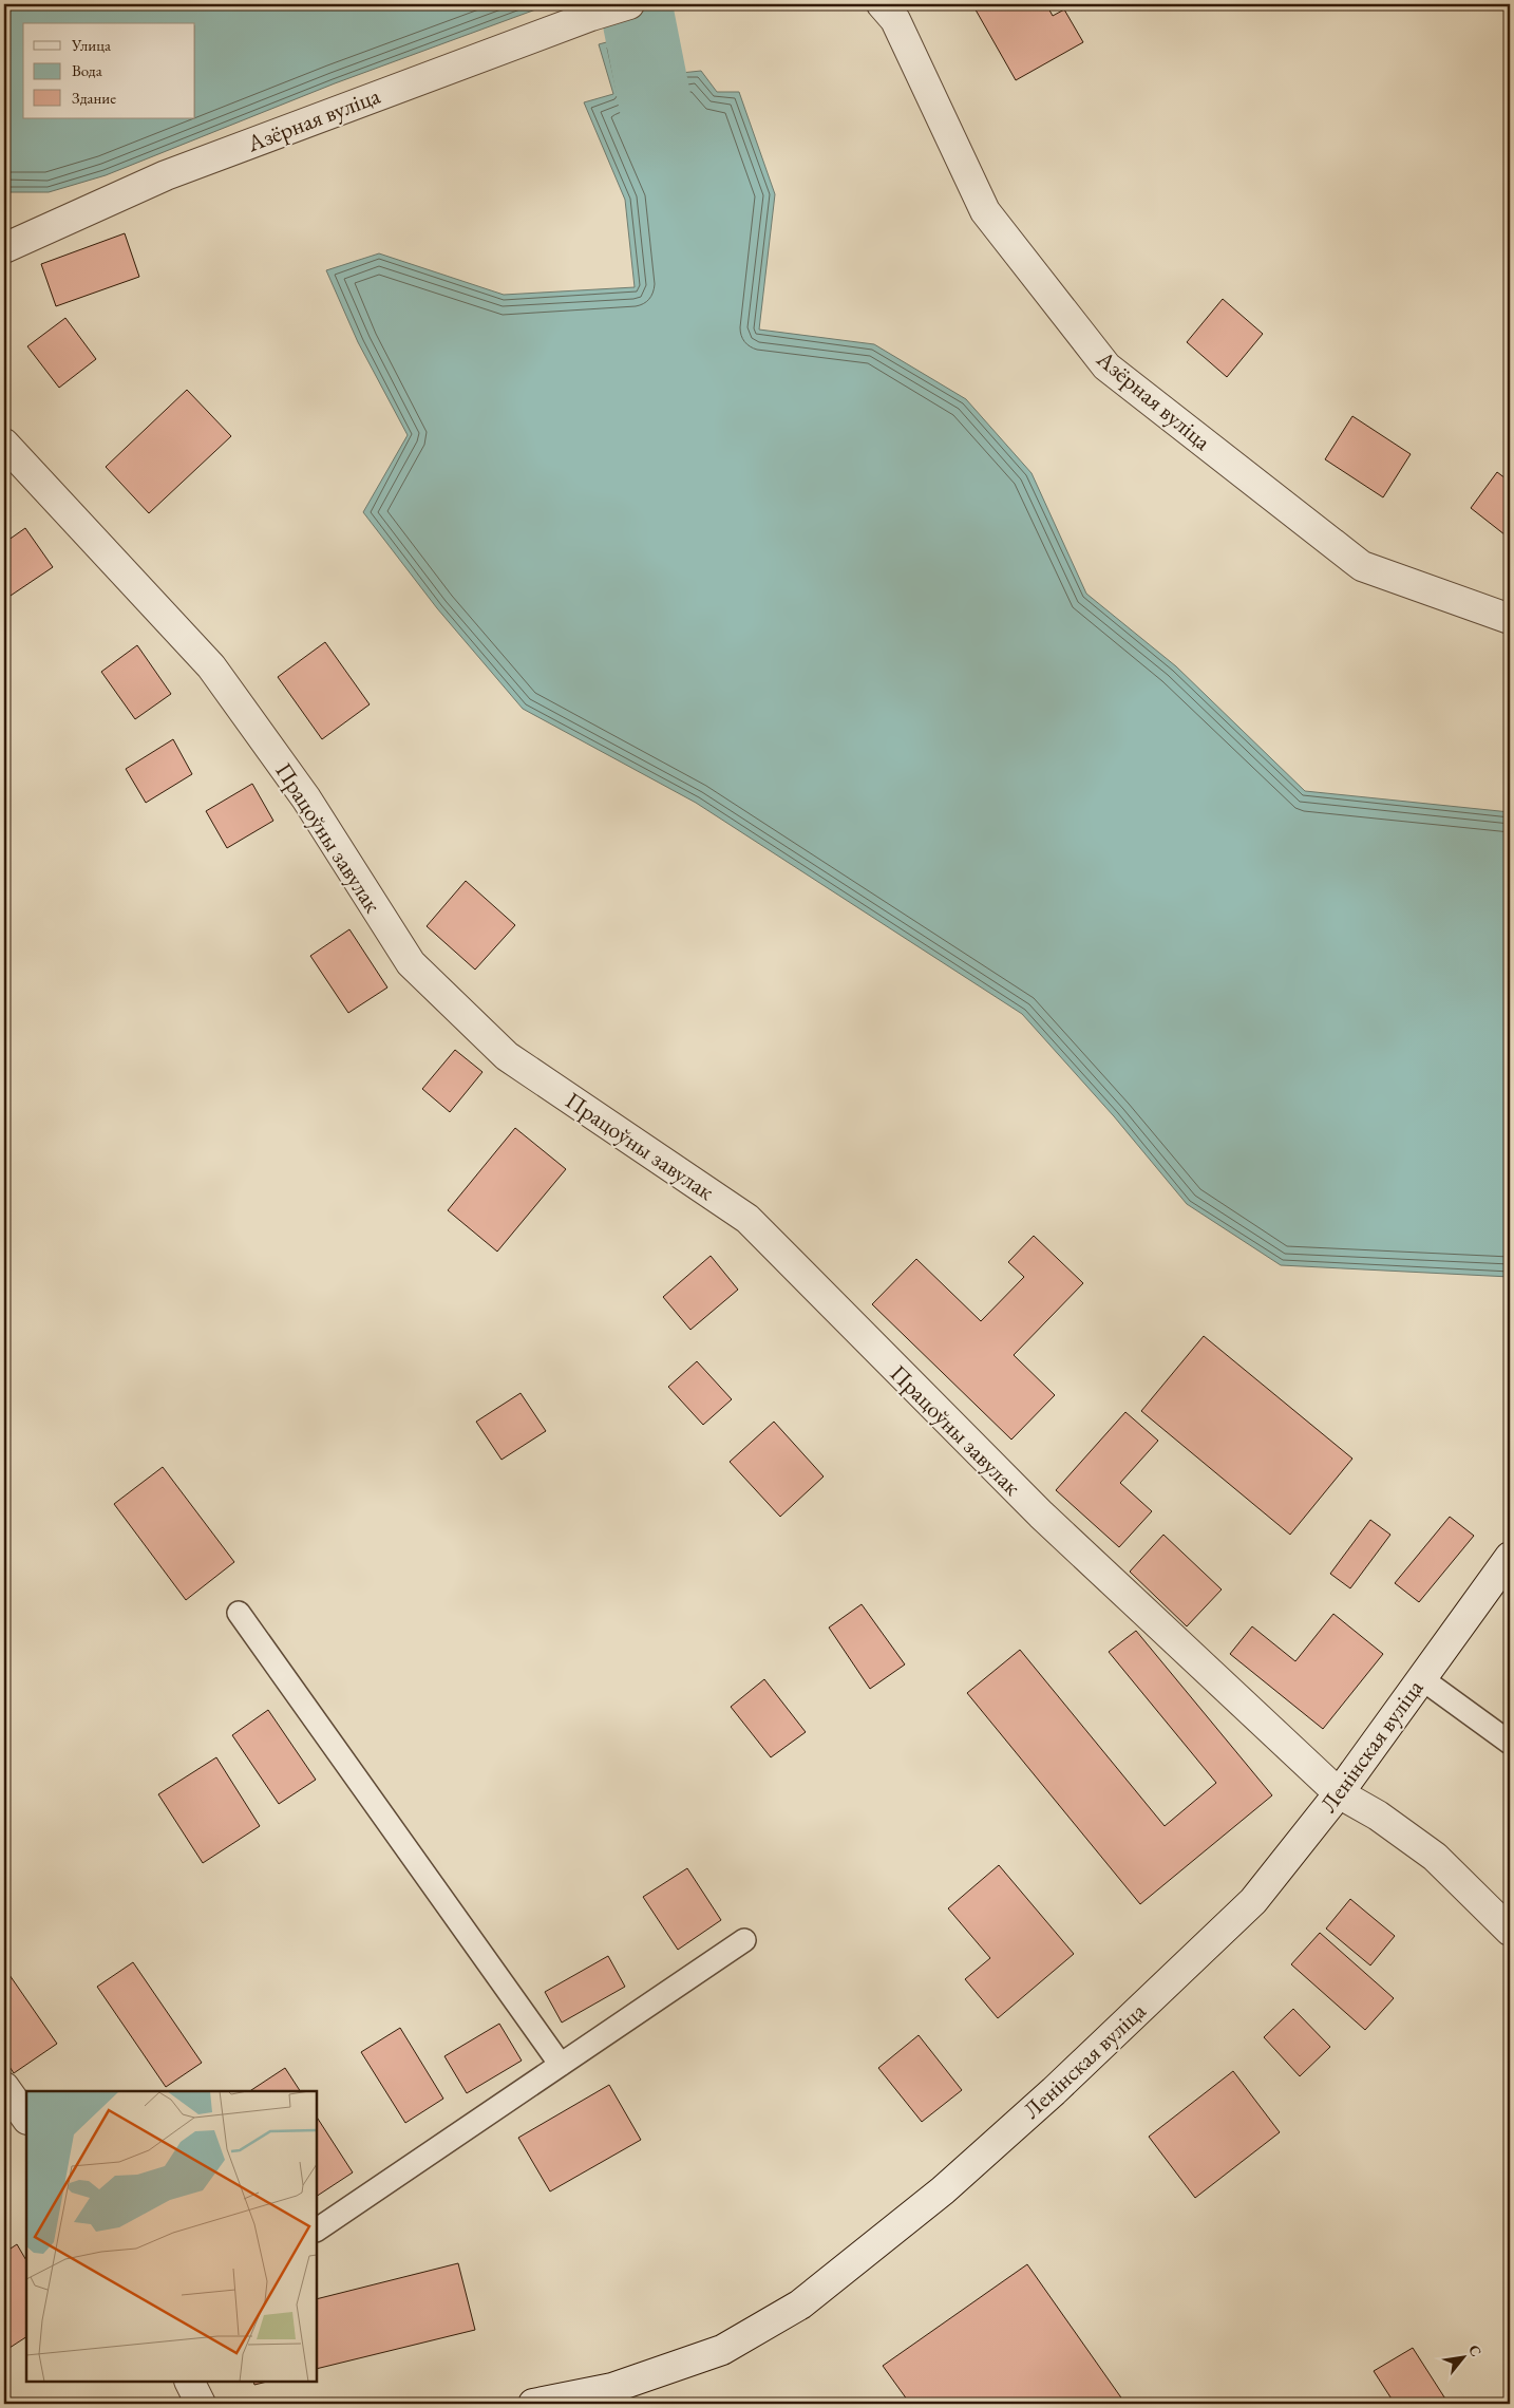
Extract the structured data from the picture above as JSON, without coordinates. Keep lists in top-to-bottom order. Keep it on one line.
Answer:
{"streets":{"street":["Азёрная вуліца","Працоўны завулак","Ленінская вуліца"]},"crossings":[["Працоўны завулак","Ленінская вуліца"]],"legend":["Улица","Вода","Здание"],"north":"top right"}
